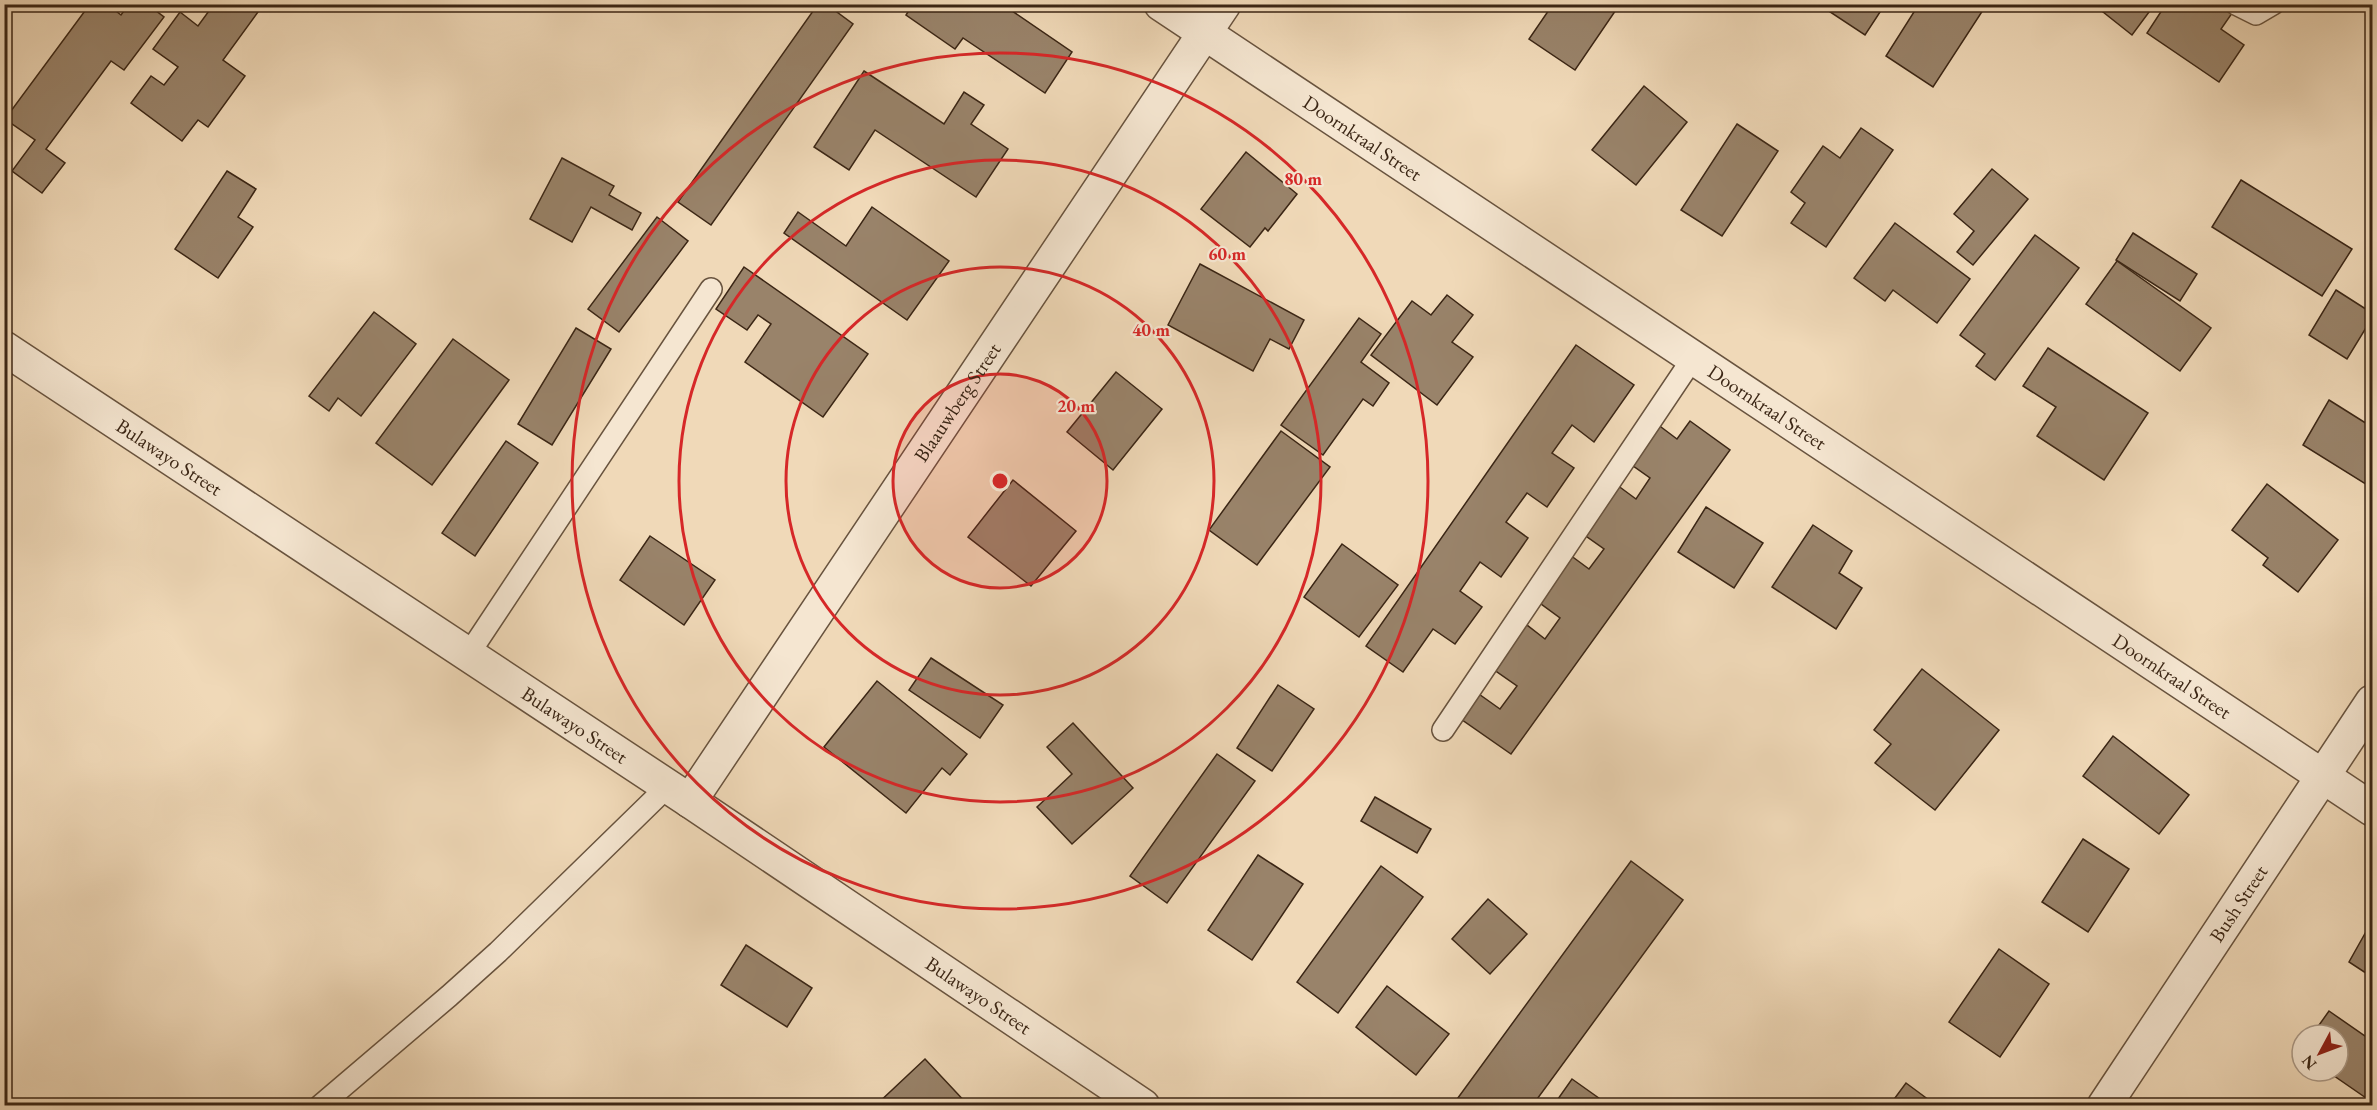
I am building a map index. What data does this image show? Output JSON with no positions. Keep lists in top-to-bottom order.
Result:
{
  "streets": {
    "street": [
      "Doornkraal Street",
      "Blaauwberg Street",
      "Bulawayo Street",
      "Bush Street"
    ]
  },
  "crossings": [
    ["Doornkraal Street", "Blaauwberg Street"],
    ["Doornkraal Street", "Bush Street"],
    ["Blaauwberg Street", "Bulawayo Street"]
  ],
  "north": "bottom left",
  "rings": [
    "80 m",
    "60 m",
    "40 m",
    "20 m"
  ]
}
